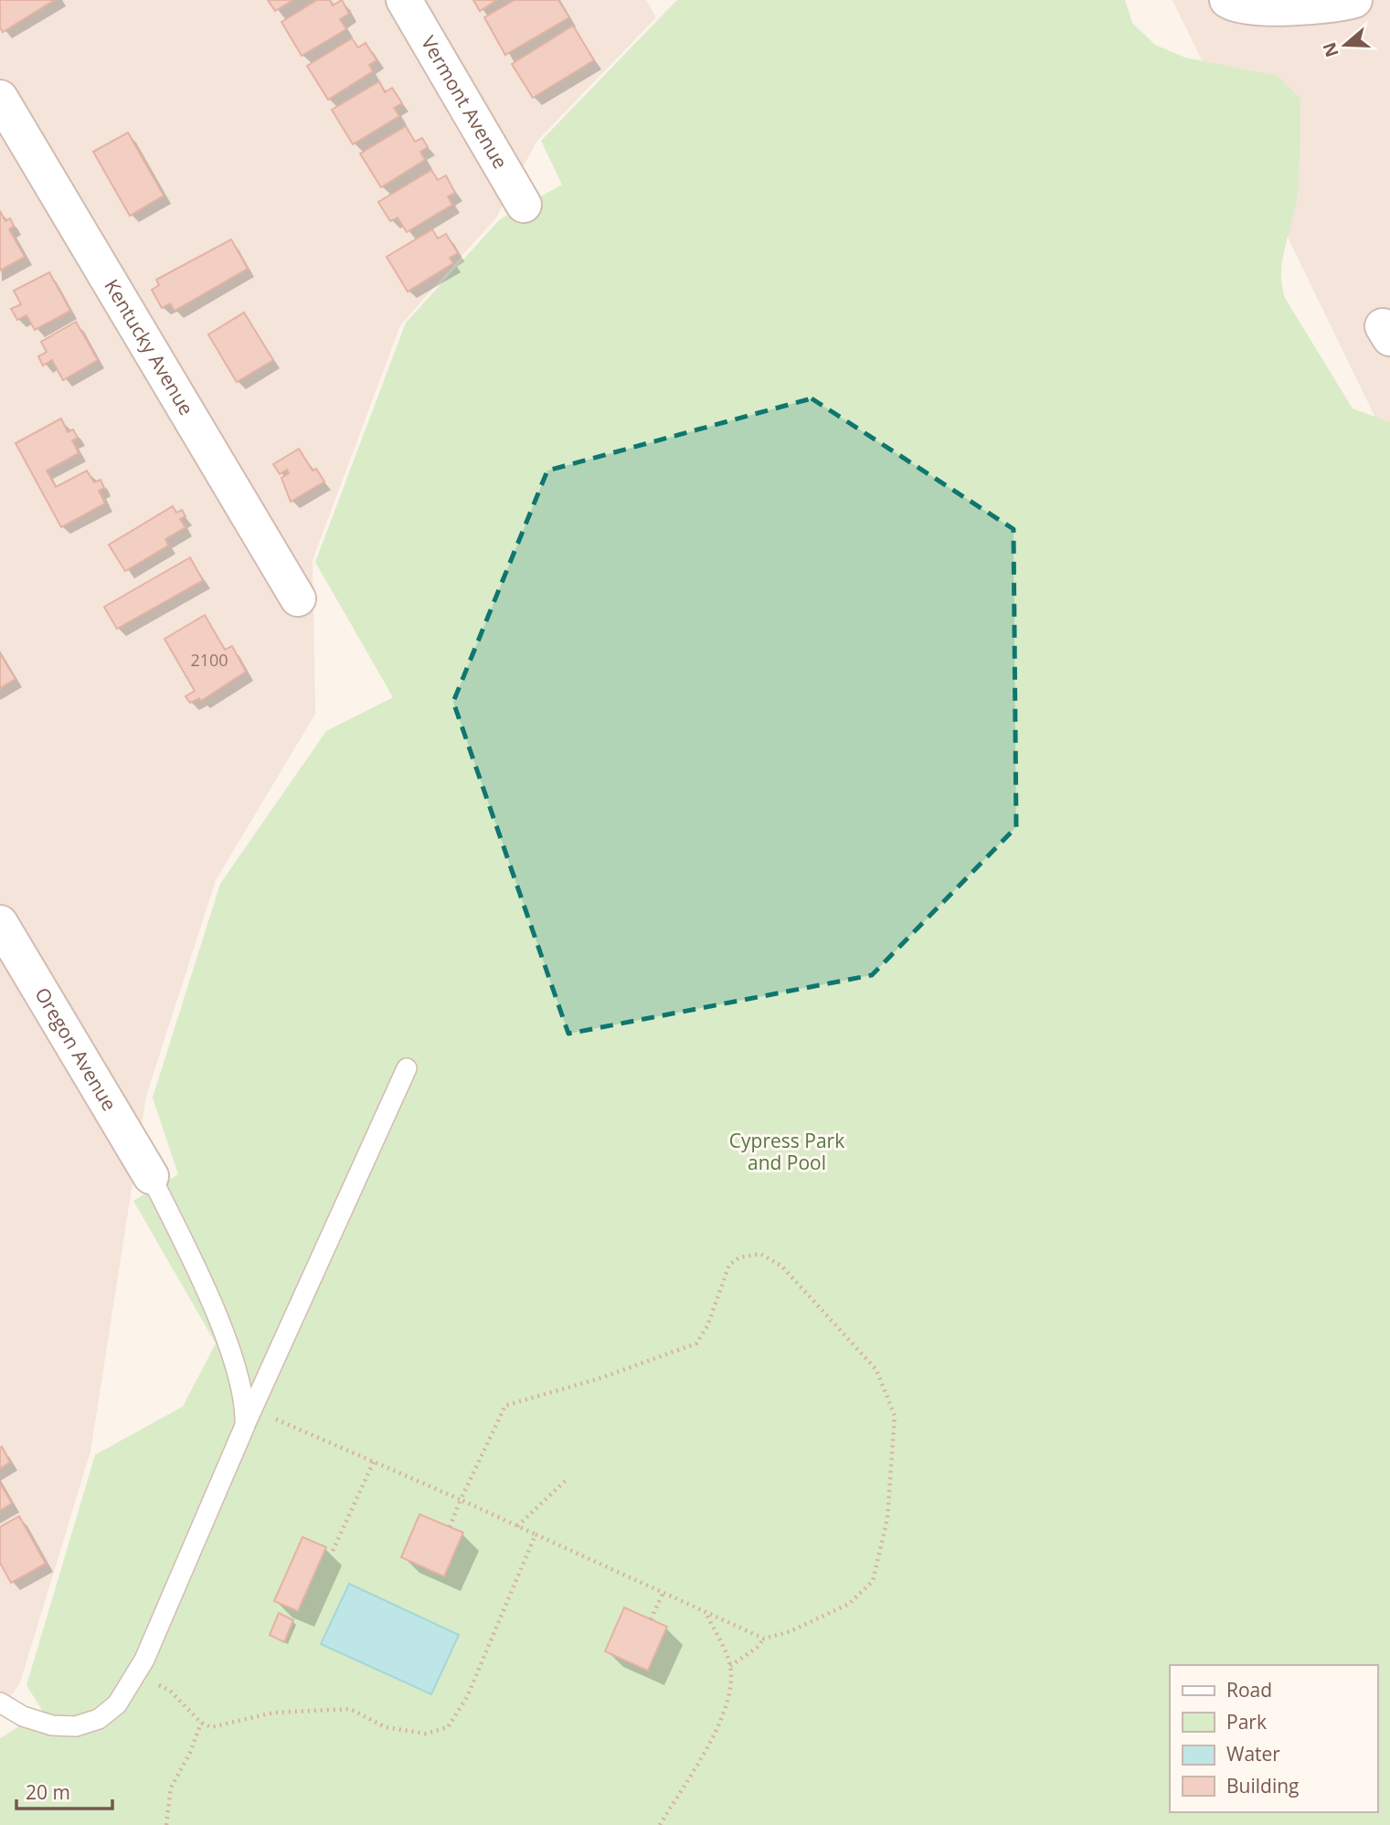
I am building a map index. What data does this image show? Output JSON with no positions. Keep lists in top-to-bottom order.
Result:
{
  "streets": {
    "street": ["Vermont Avenue", "Kentucky Avenue", "Oregon Avenue"]
  },
  "parks": ["Cypress Park and Pool"],
  "house_numbers": ["2100"],
  "legend": [
    "Road",
    "Park",
    "Water",
    "Building"
  ],
  "scale_bar": "20 m",
  "north": "left"
}
